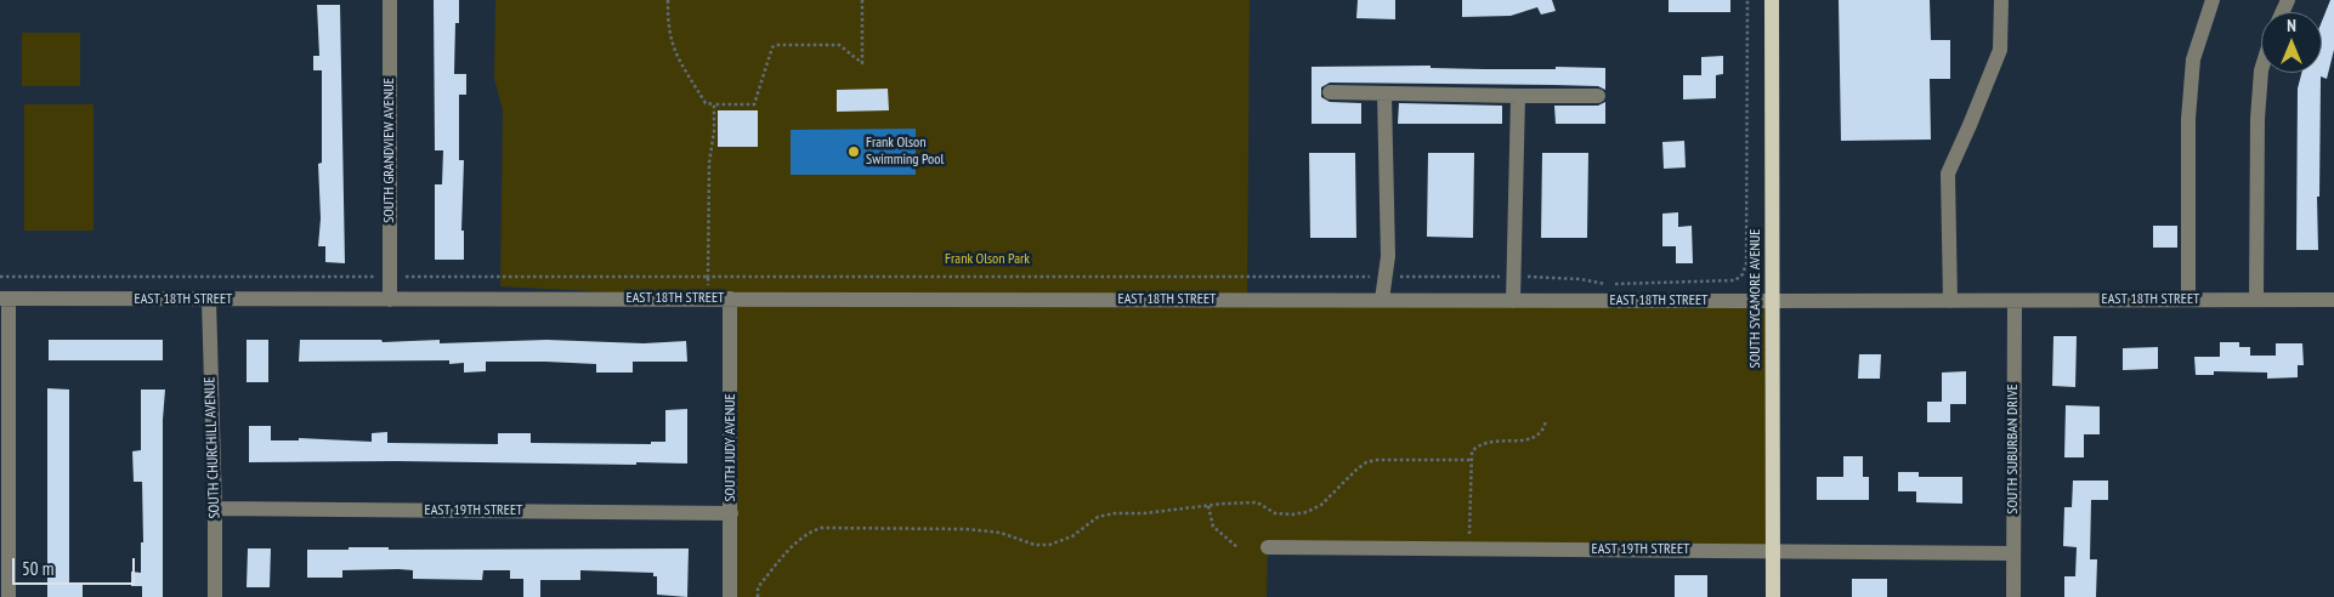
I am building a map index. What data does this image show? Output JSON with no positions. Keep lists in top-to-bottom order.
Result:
{
  "streets": {
    "main road": ["SOUTH SYCAMORE AVENUE"],
    "street": [
      "SOUTH GRANDVIEW AVENUE",
      "EAST 18TH STREET",
      "SOUTH CHURCHILL AVENUE",
      "SOUTH JUDY AVENUE",
      "SOUTH SUBURBAN DRIVE",
      "EAST 19TH STREET"
    ]
  },
  "crossings": [
    ["SOUTH GRANDVIEW AVENUE", "EAST 18TH STREET"],
    ["EAST 18TH STREET", "SOUTH SYCAMORE AVENUE"],
    ["EAST 18TH STREET", "SOUTH CHURCHILL AVENUE"],
    ["EAST 18TH STREET", "SOUTH JUDY AVENUE"],
    ["EAST 18TH STREET", "SOUTH SUBURBAN DRIVE"],
    ["SOUTH SYCAMORE AVENUE", "EAST 19TH STREET"],
    ["SOUTH CHURCHILL AVENUE", "EAST 19TH STREET"],
    ["SOUTH JUDY AVENUE", "EAST 19TH STREET"],
    ["SOUTH SUBURBAN DRIVE", "EAST 19TH STREET"]
  ],
  "parks": ["Frank Olson Park"],
  "places": ["Frank Olson Swimming Pool"],
  "scale_bar": "50 m",
  "north": "top"
}
